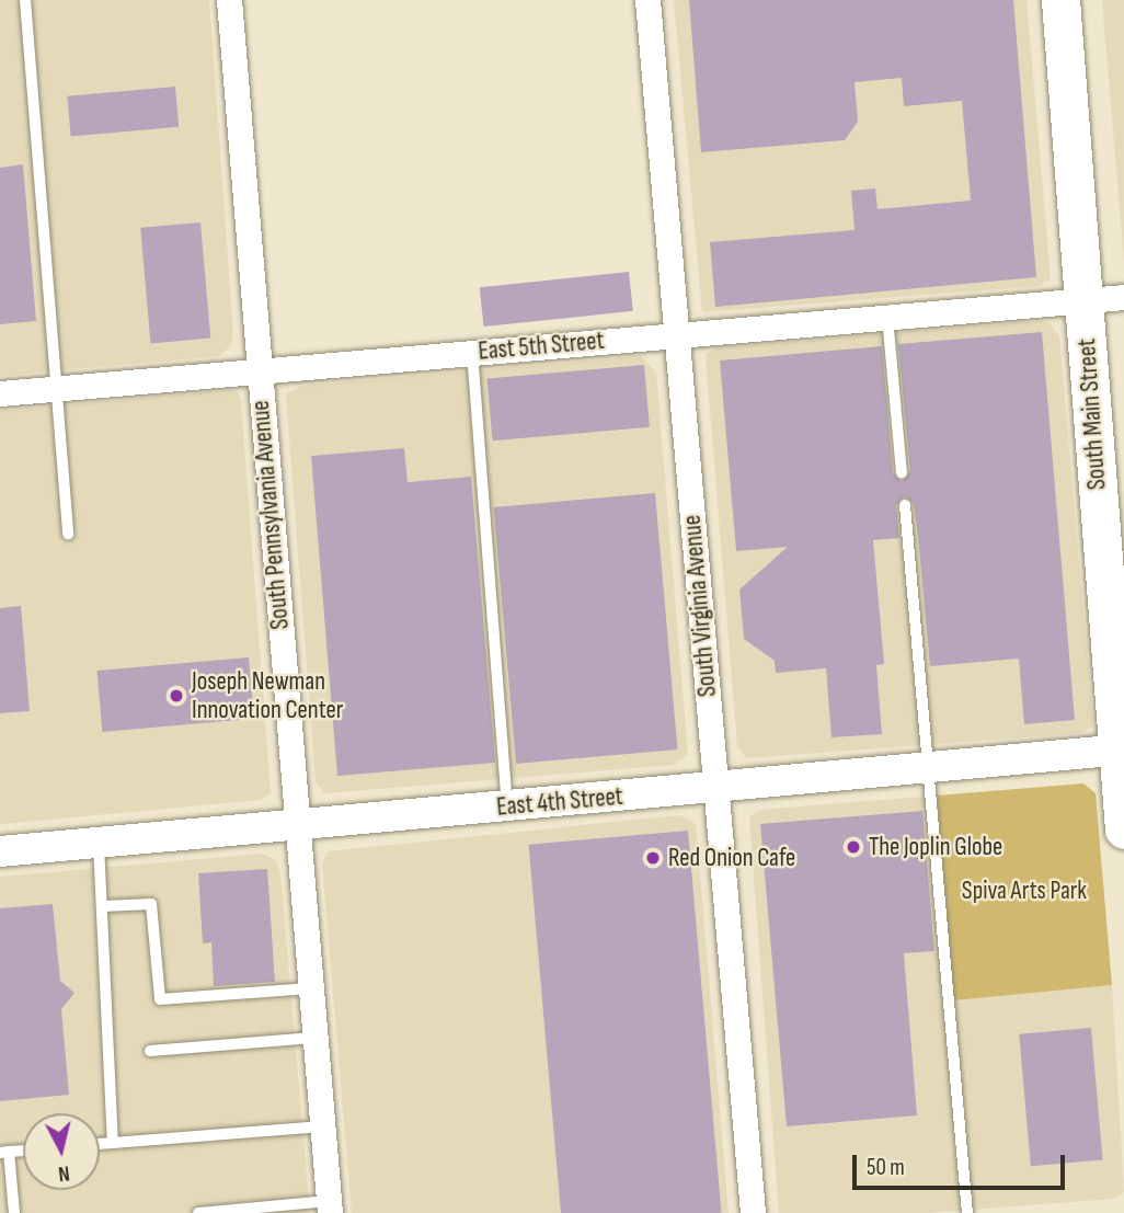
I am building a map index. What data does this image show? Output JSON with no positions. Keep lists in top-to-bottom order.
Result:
{
  "streets": {
    "main road": ["South Main Street"],
    "street": [
      "East 5th Street",
      "South Pennsylvania Avenue",
      "South Virginia Avenue",
      "East 4th Street"
    ]
  },
  "crossings": [
    ["East 5th Street", "South Main Street"],
    ["East 5th Street", "South Pennsylvania Avenue"],
    ["East 5th Street", "South Virginia Avenue"],
    ["South Main Street", "East 4th Street"],
    ["South Pennsylvania Avenue", "East 4th Street"],
    ["South Virginia Avenue", "East 4th Street"]
  ],
  "parks": ["Spiva Arts Park"],
  "places": ["Joseph Newman Innovation Center", "The Joplin Globe", "Red Onion Cafe"],
  "scale_bar": "50 m",
  "north": "bottom"
}
